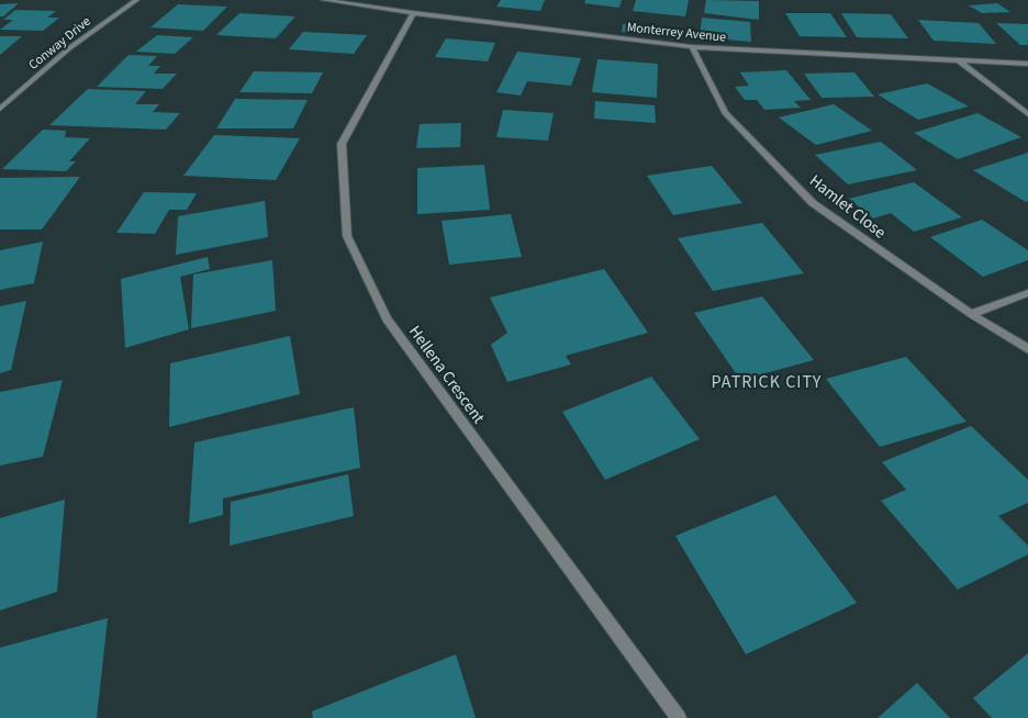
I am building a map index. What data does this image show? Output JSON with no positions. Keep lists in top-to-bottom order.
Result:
{
  "streets": {
    "street": [
      "Monterrey Avenue",
      "Conway Drive",
      "Hamlet Close",
      "Hellena Crescent"
    ]
  },
  "crossings": [
    ["Monterrey Avenue", "Hamlet Close"],
    ["Monterrey Avenue", "Hellena Crescent"]
  ],
  "districts": ["PATRICK CITY"]
}
